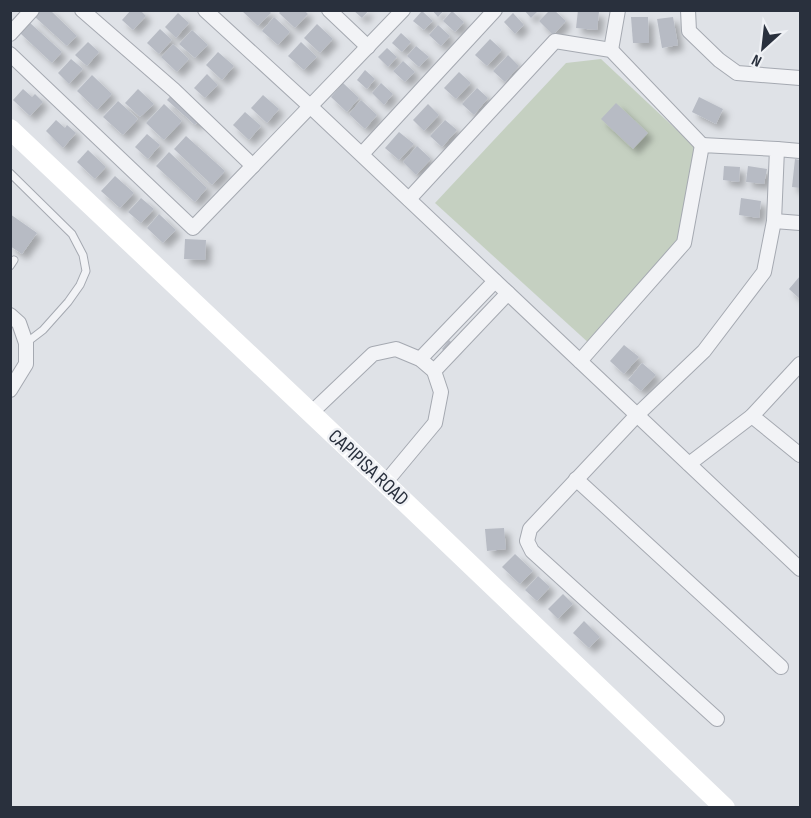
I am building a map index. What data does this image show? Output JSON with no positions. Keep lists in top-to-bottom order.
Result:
{
  "streets": {
    "main road": ["CAPIPISA ROAD"]
  },
  "north": "bottom left"
}
